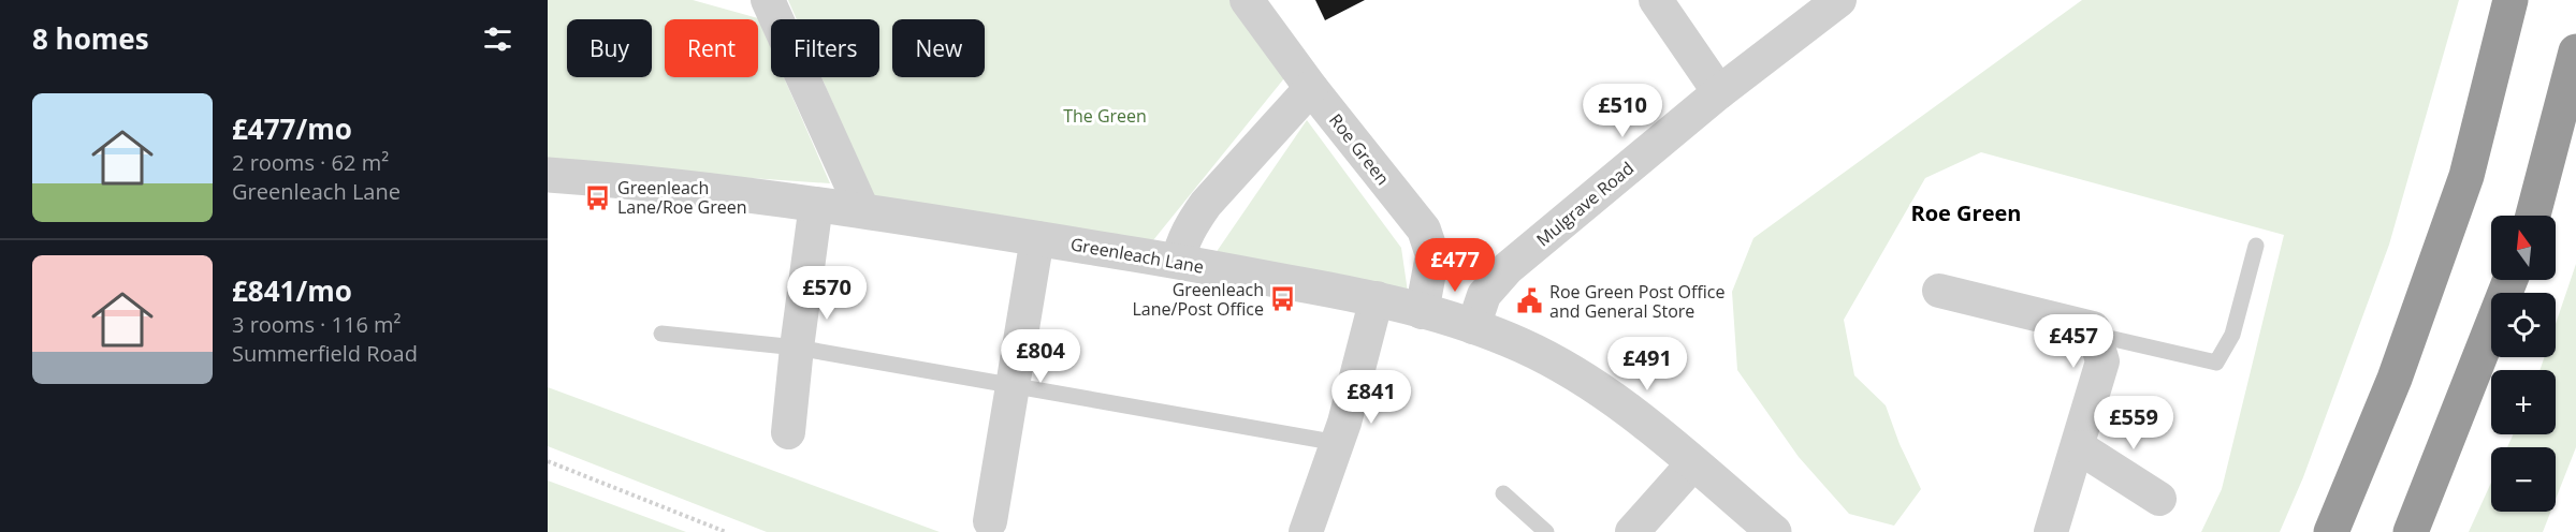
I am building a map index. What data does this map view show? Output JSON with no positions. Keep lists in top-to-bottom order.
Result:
{
  "streets": {
    "street": ["Roe Green", "Mulgrave Road", "Greenleach Lane"]
  },
  "crossings": [
    ["Roe Green", "Greenleach Lane"],
    ["Mulgrave Road", "Greenleach Lane"]
  ],
  "districts": ["Roe Green"],
  "parks": ["The Green"],
  "places": {
    "bus stop": ["Greenleach Lane/Roe Green", "Greenleach Lane/Post Office"],
    "public building": ["Roe Green Post Office and General Store"]
  },
  "north": "top",
  "page": {
    "heading": "8 homes",
    "chip": [
      "Buy",
      "Rent",
      "Filters",
      "New"
    ],
    "list": [
      {
        "name": "£477/mo",
        "note": "2 rooms · 62 m² · Greenleach Lane"
      },
      {
        "name": "£841/mo",
        "note": "3 rooms · 116 m² · Summerfield Road"
      }
    ],
    "price": [
      "£510",
      "£477",
      "£570",
      "£457",
      "£804",
      "£491",
      "£841",
      "£559"
    ],
    "map_buttons": ["+", "−"]
  }
}
